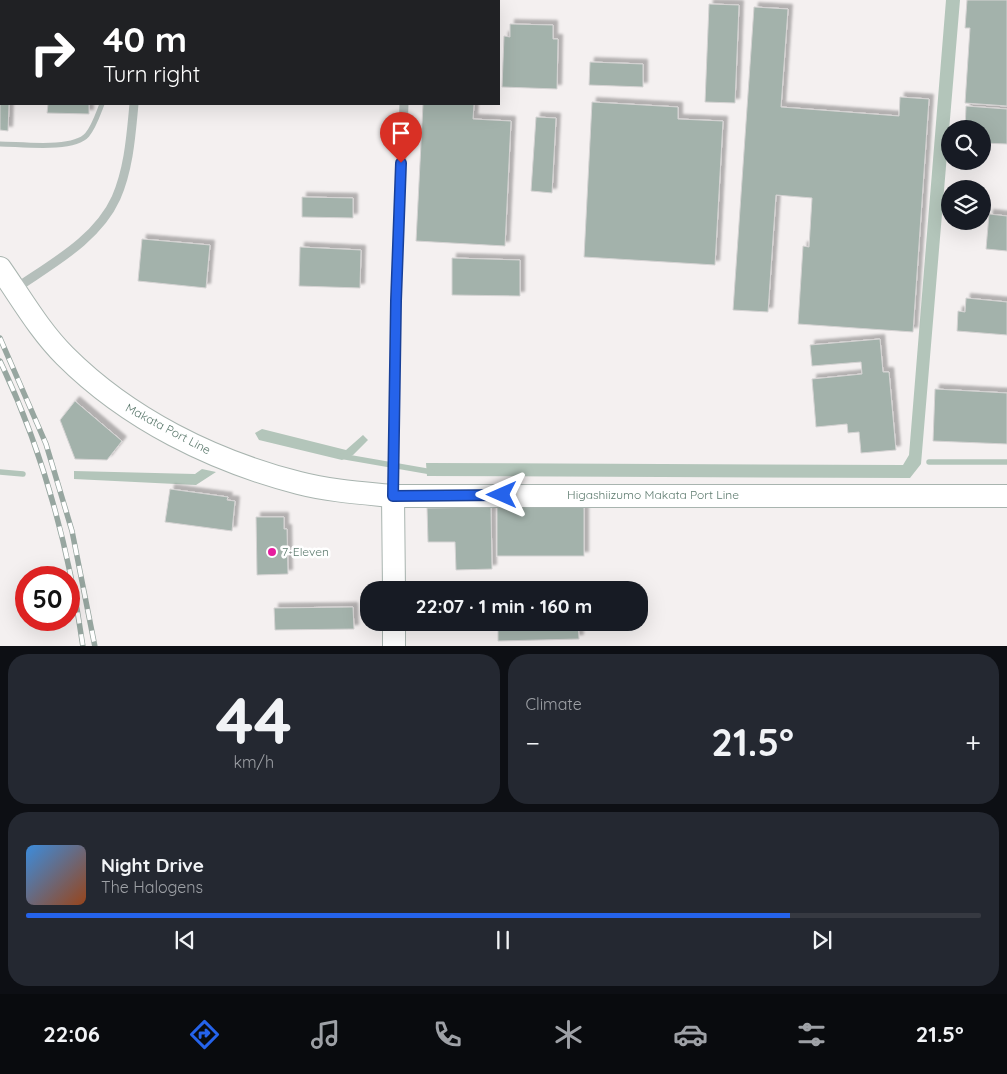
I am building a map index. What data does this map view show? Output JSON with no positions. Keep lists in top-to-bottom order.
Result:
{
  "streets": {
    "main road": ["Makata Port Line", "Higashiizumo Makata Port Line"]
  },
  "crossings": [
    ["Makata Port Line", "Higashiizumo Makata Port Line"]
  ],
  "places": ["7-Eleven"],
  "page": {
    "turn": ["40 m", "Turn right"],
    "limit": "50",
    "trip": "22:07 · 1 min · 160 m",
    "tile": [
      ["44", "km/h"],
      "Climate"
    ],
    "heat": ["−", "21.5°", "+"],
    "song": ["Night Drive", "The Halogens"],
    "tabs": ["22:06", "21.5°"]
  }
}
